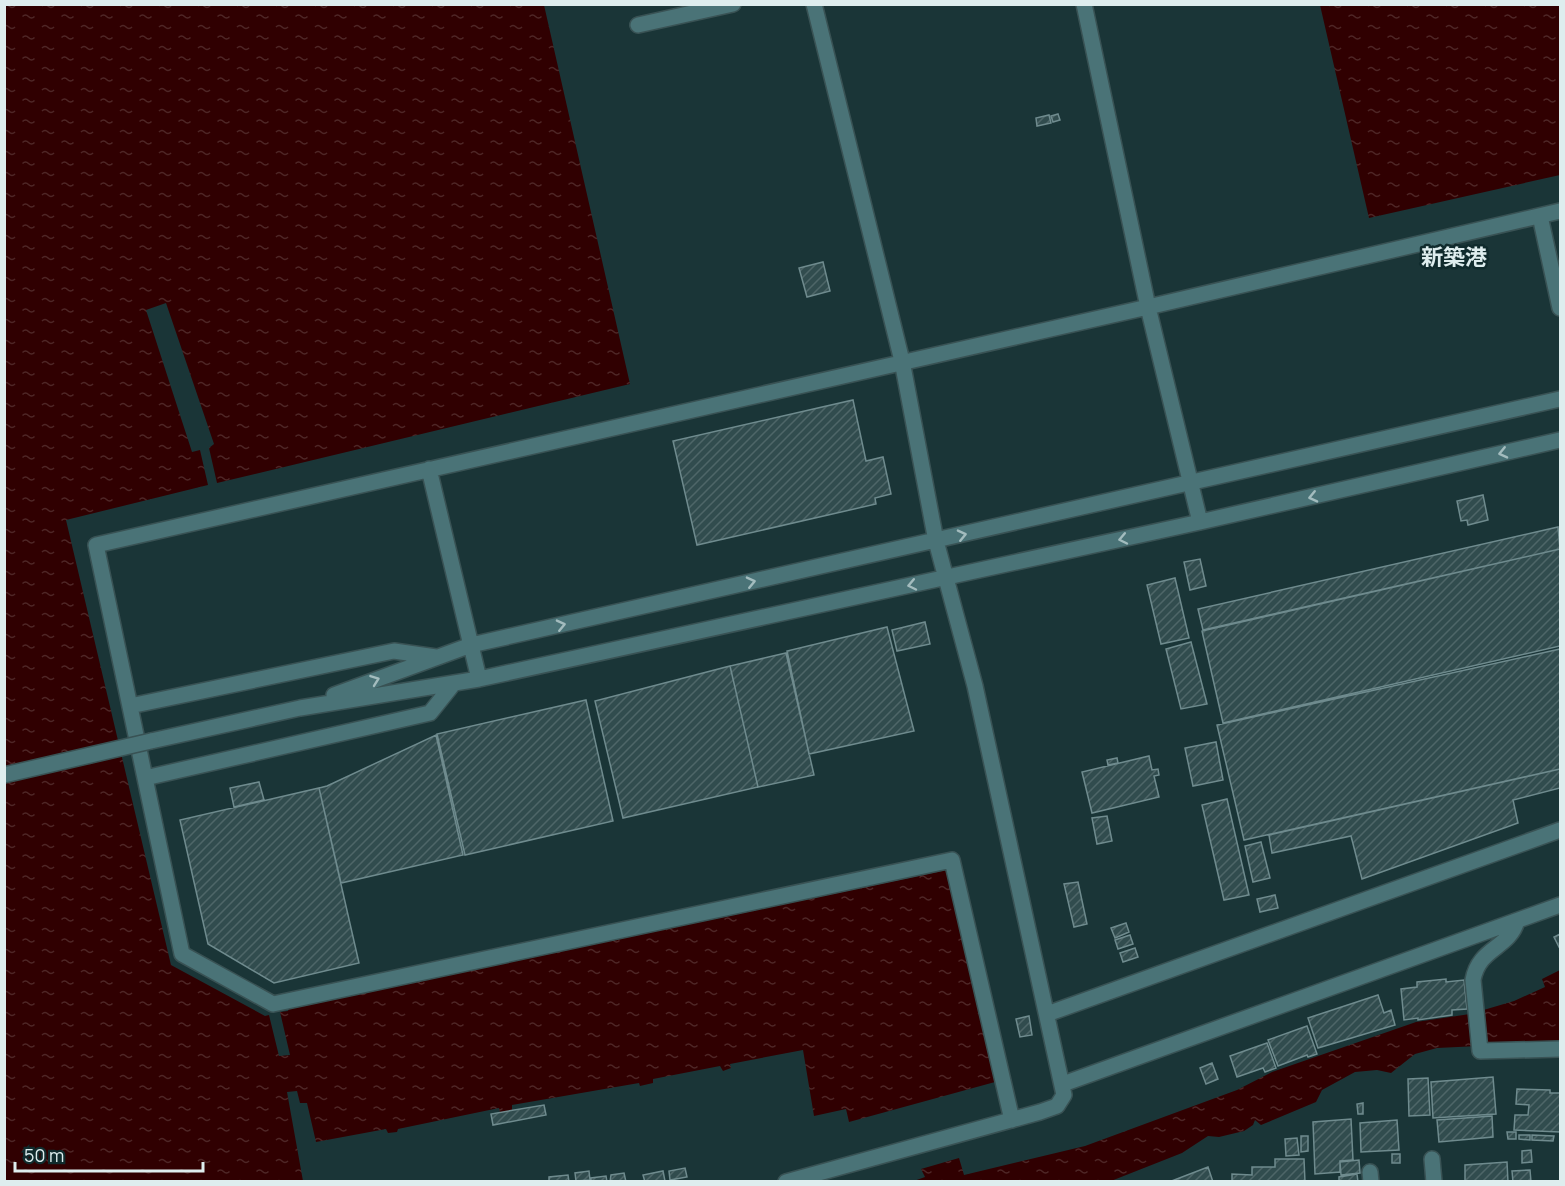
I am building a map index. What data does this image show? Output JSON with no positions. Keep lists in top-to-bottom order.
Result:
{
  "districts": ["新築港"],
  "scale_bar": "50 m"
}
